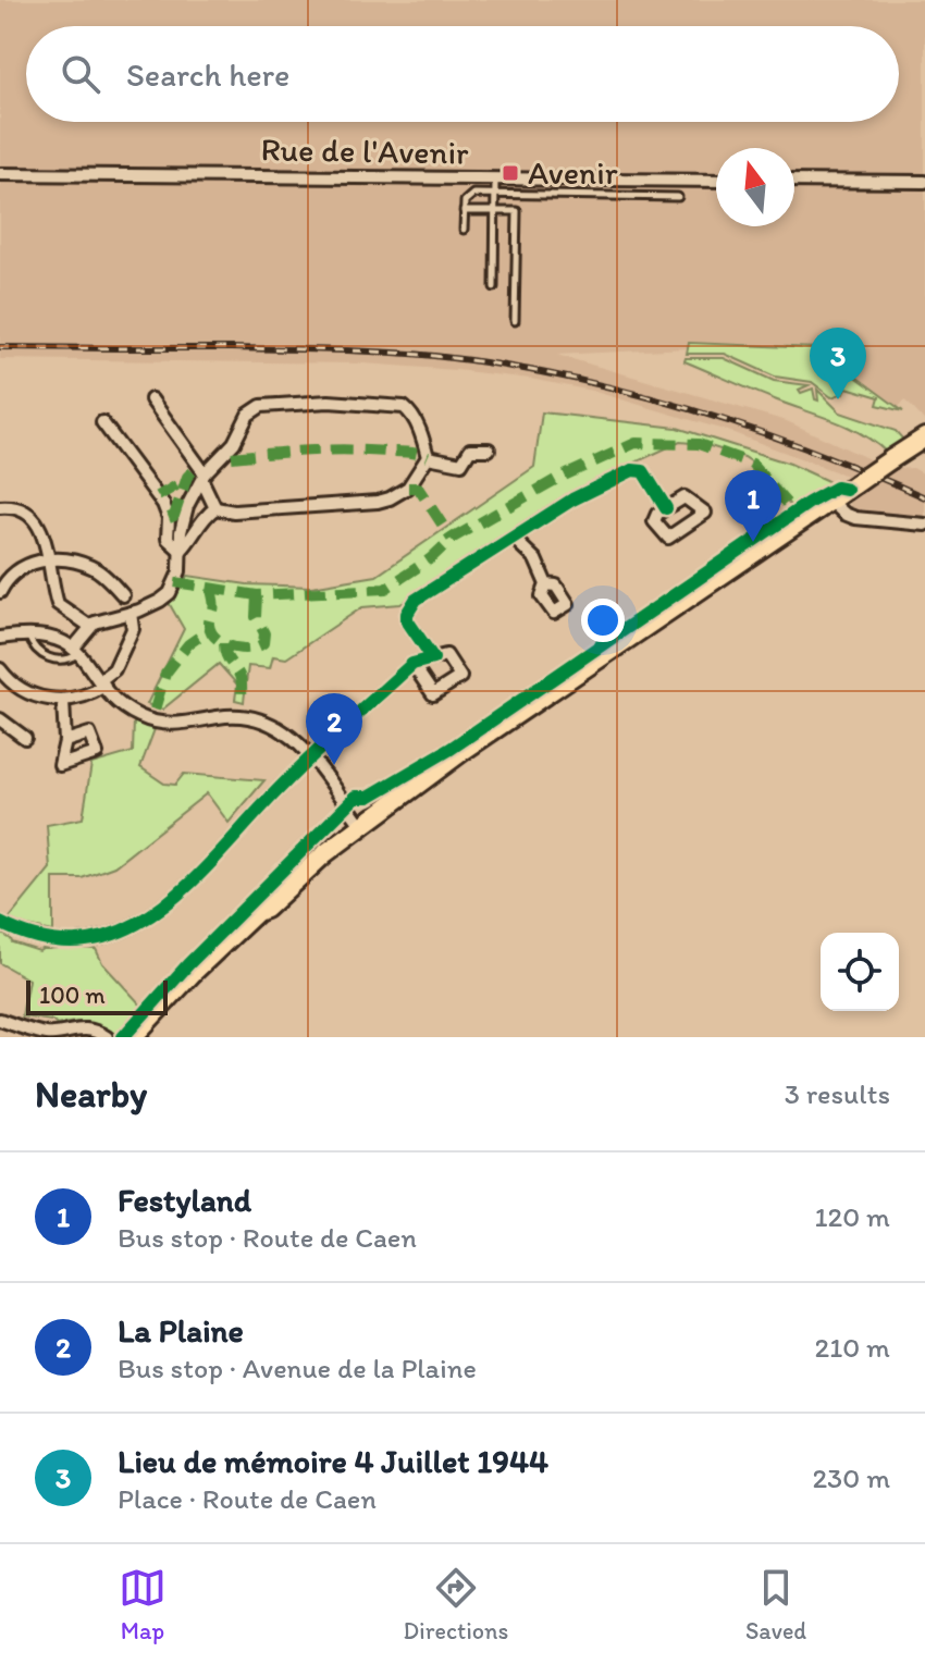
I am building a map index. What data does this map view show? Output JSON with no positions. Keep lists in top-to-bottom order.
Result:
{
  "streets": {
    "street": ["Rue de l'Avenir"]
  },
  "places": {
    "transit": ["Avenir"]
  },
  "scale_bar": "100 m",
  "north": "top",
  "page": {
    "search": "Search here",
    "pins": ["3", "1", "2"],
    "scale": "100 m",
    "heading": ["Nearby", "3 results"],
    "list": [
      {
        "mark": "1",
        "name": "Festyland",
        "note": "Bus stop · Route de Caen",
        "value": "120 m"
      },
      {
        "mark": "2",
        "name": "La Plaine",
        "note": "Bus stop · Avenue de la Plaine",
        "value": "210 m"
      },
      {
        "mark": "3",
        "name": "Lieu de mémoire 4 Juillet 1944",
        "note": "Place · Route de Caen",
        "value": "230 m"
      }
    ],
    "nav": ["Map", "Directions", "Saved"]
  }
}
